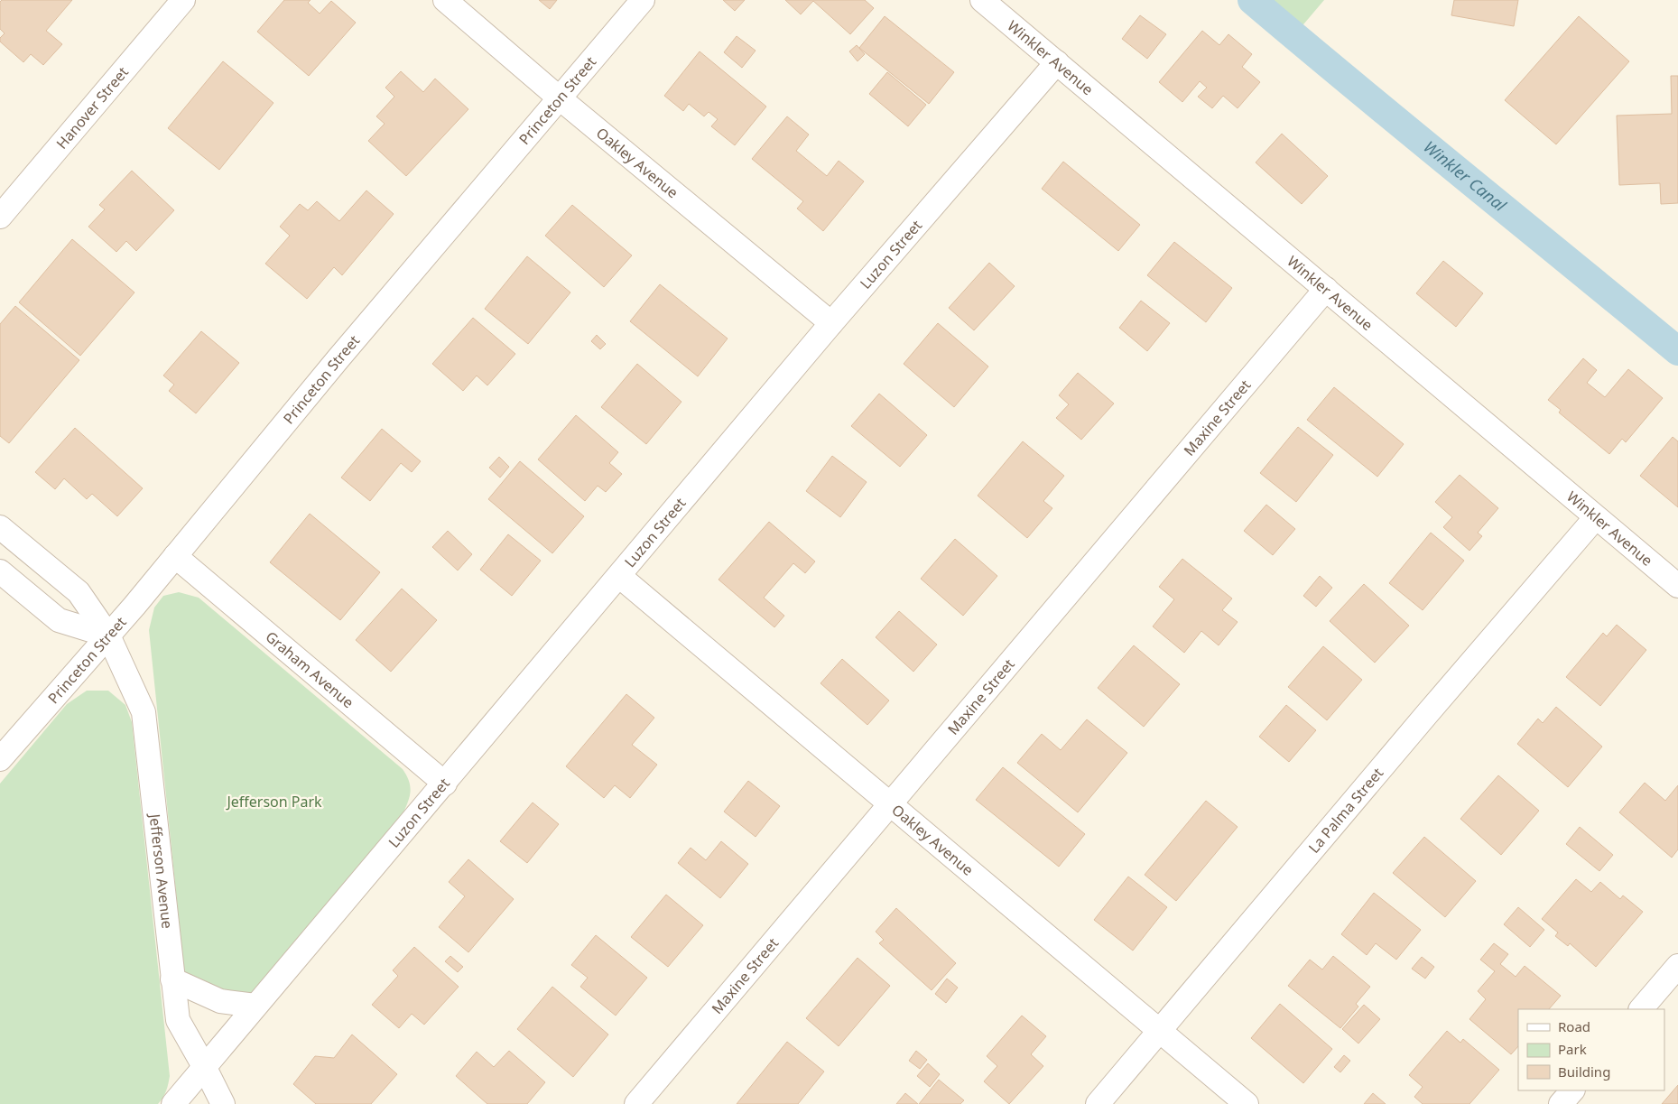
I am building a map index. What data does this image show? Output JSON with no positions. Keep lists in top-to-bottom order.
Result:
{
  "streets": {
    "street": [
      "Winkler Avenue",
      "Princeton Street",
      "Hanover Street",
      "Oakley Avenue",
      "Luzon Street",
      "Maxine Street",
      "Graham Avenue",
      "La Palma Street",
      "Jefferson Avenue"
    ]
  },
  "crossings": [
    ["Winkler Avenue", "Luzon Street"],
    ["Winkler Avenue", "Maxine Street"],
    ["Winkler Avenue", "La Palma Street"],
    ["Princeton Street", "Oakley Avenue"],
    ["Princeton Street", "Graham Avenue"],
    ["Princeton Street", "Jefferson Avenue"],
    ["Oakley Avenue", "Luzon Street"],
    ["Oakley Avenue", "Maxine Street"],
    ["Oakley Avenue", "La Palma Street"],
    ["Luzon Street", "Graham Avenue"],
    ["Luzon Street", "Jefferson Avenue"]
  ],
  "water": ["Winkler Canal"],
  "parks": ["Jefferson Park"],
  "legend": ["Road", "Park", "Building"]
}
